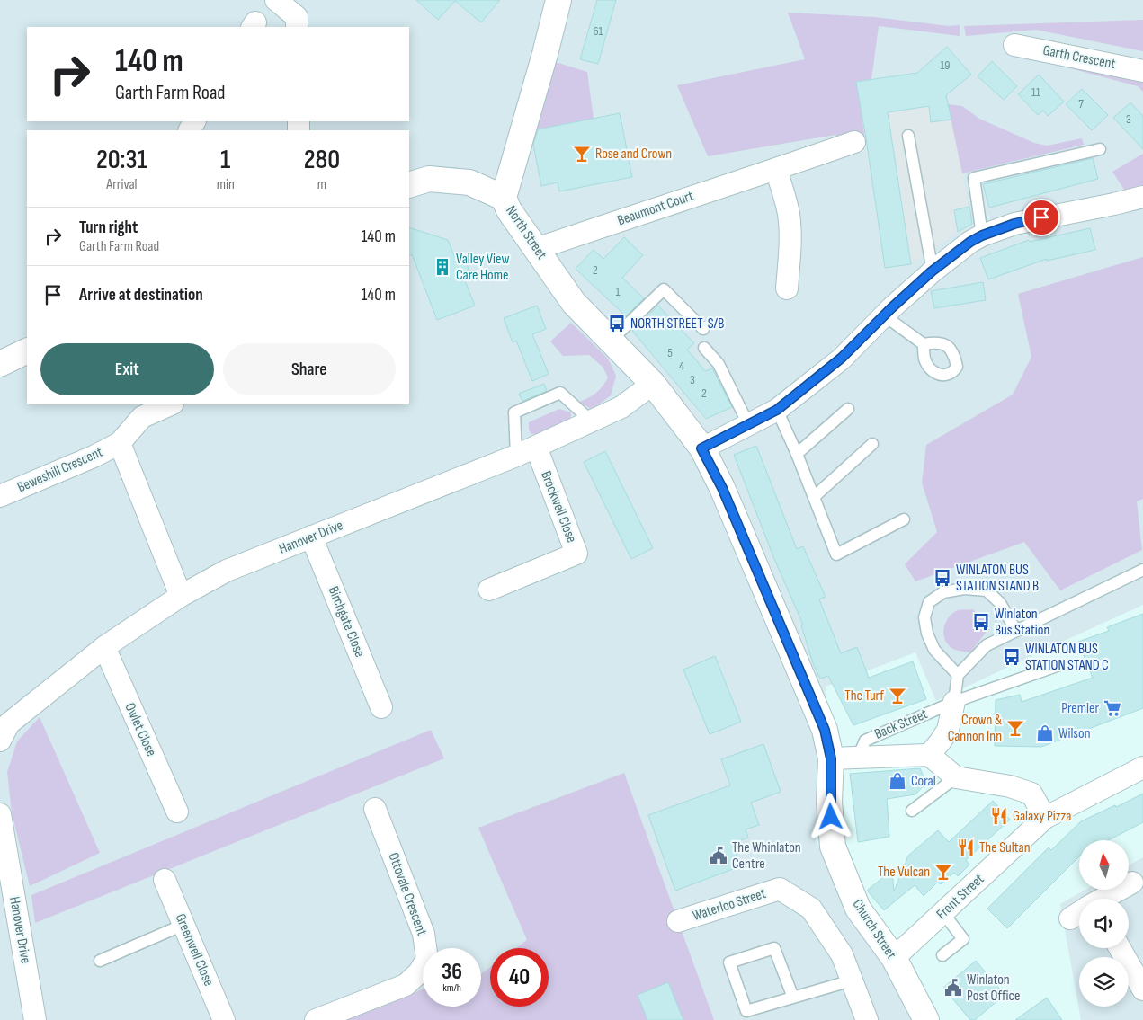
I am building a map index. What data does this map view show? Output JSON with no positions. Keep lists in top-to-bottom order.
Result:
{
  "streets": {
    "street": [
      "Garth Crescent",
      "Beaumont Court",
      "North Street",
      "Beweshill Crescent",
      "Brockwell Close",
      "Hanover Drive",
      "Birchgate Close",
      "Back Street",
      "Owlet Close",
      "Ottovale Crescent",
      "Front Street",
      "Waterloo Street",
      "Church Street",
      "Greenwell Close"
    ]
  },
  "crossings": [
    ["Beaumont Court", "North Street"],
    ["North Street", "Hanover Drive"],
    ["North Street", "Church Street"],
    ["Brockwell Close", "Hanover Drive"],
    ["Hanover Drive", "Birchgate Close"],
    ["Hanover Drive", "Owlet Close"],
    ["Hanover Drive", "Church Street"],
    ["Front Street", "Church Street"]
  ],
  "places": {
    "bar": [
      "Rose and Crown",
      "The Turf",
      "Crown & Cannon Inn",
      "The Vulcan"
    ],
    "building": ["Valley View Care Home"],
    "bus stop": [
      "NORTH STREET-S/B",
      "WINLATON BUS STATION STAND B",
      "Winlaton Bus Station",
      "WINLATON BUS STATION STAND C"
    ],
    "supermarket": ["Premier"],
    "shop": ["Wilson", "Coral"],
    "restaurant": ["Galaxy Pizza", "The Sultan"],
    "public building": ["The Whinlaton Centre", "Winlaton Post Office"]
  },
  "house_numbers": [
    "61",
    "19",
    "11",
    "7",
    "3",
    "2",
    "1",
    "5",
    "4",
    "3",
    "2"
  ],
  "north": "top",
  "page": {
    "turn": ["140 m", "Garth Farm Road"],
    "eta": [
      "20:31",
      "Arrival",
      "1",
      "min",
      "280",
      "m"
    ],
    "list": [
      {
        "name": "Turn right",
        "note": "Garth Farm Road",
        "value": "140 m"
      },
      {
        "name": "Arrive at destination",
        "value": "140 m"
      }
    ],
    "buttons": ["Exit", "Share"],
    "speed": "36 km/h",
    "limit": "40"
  }
}
